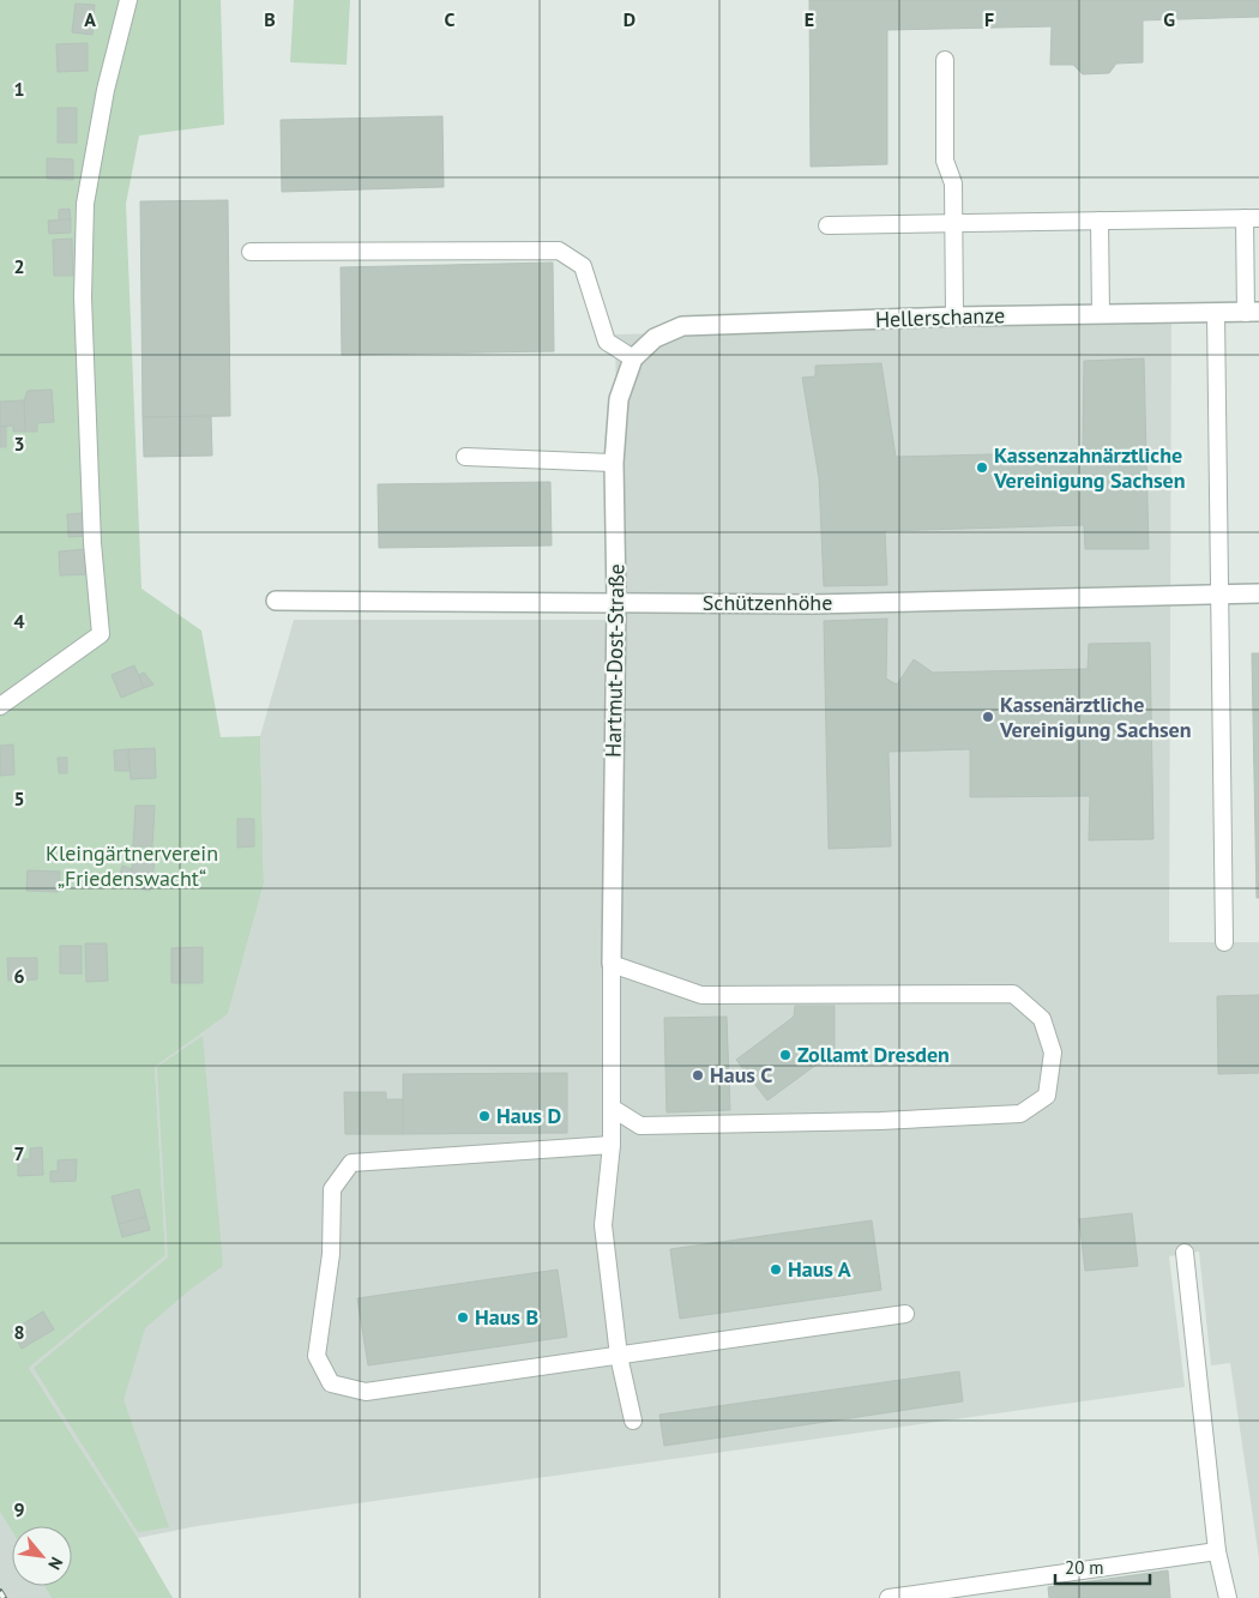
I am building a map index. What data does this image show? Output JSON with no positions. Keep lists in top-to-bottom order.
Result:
{
  "streets": {
    "street": ["Hellerschanze", "Schützenhöhe", "Hartmut-Dost-Straße"]
  },
  "crossings": [
    ["Hellerschanze", "Hartmut-Dost-Straße"],
    ["Schützenhöhe", "Hartmut-Dost-Straße"]
  ],
  "parks": ["Kleingärtnerverein „Friedenswacht“"],
  "places": [
    "Kassenzahnärztliche Vereinigung Sachsen",
    "Kassenärztliche Vereinigung Sachsen",
    "Zollamt Dresden",
    "Haus C",
    "Haus D",
    "Haus A",
    "Haus B"
  ],
  "scale_bar": "20 m",
  "north": "bottom right",
  "grid": {
    "columns": [
      "A",
      "B",
      "C",
      "D",
      "E",
      "F",
      "G"
    ],
    "rows": [
      "1",
      "2",
      "3",
      "4",
      "5",
      "6",
      "7",
      "8",
      "9"
    ]
  }
}
